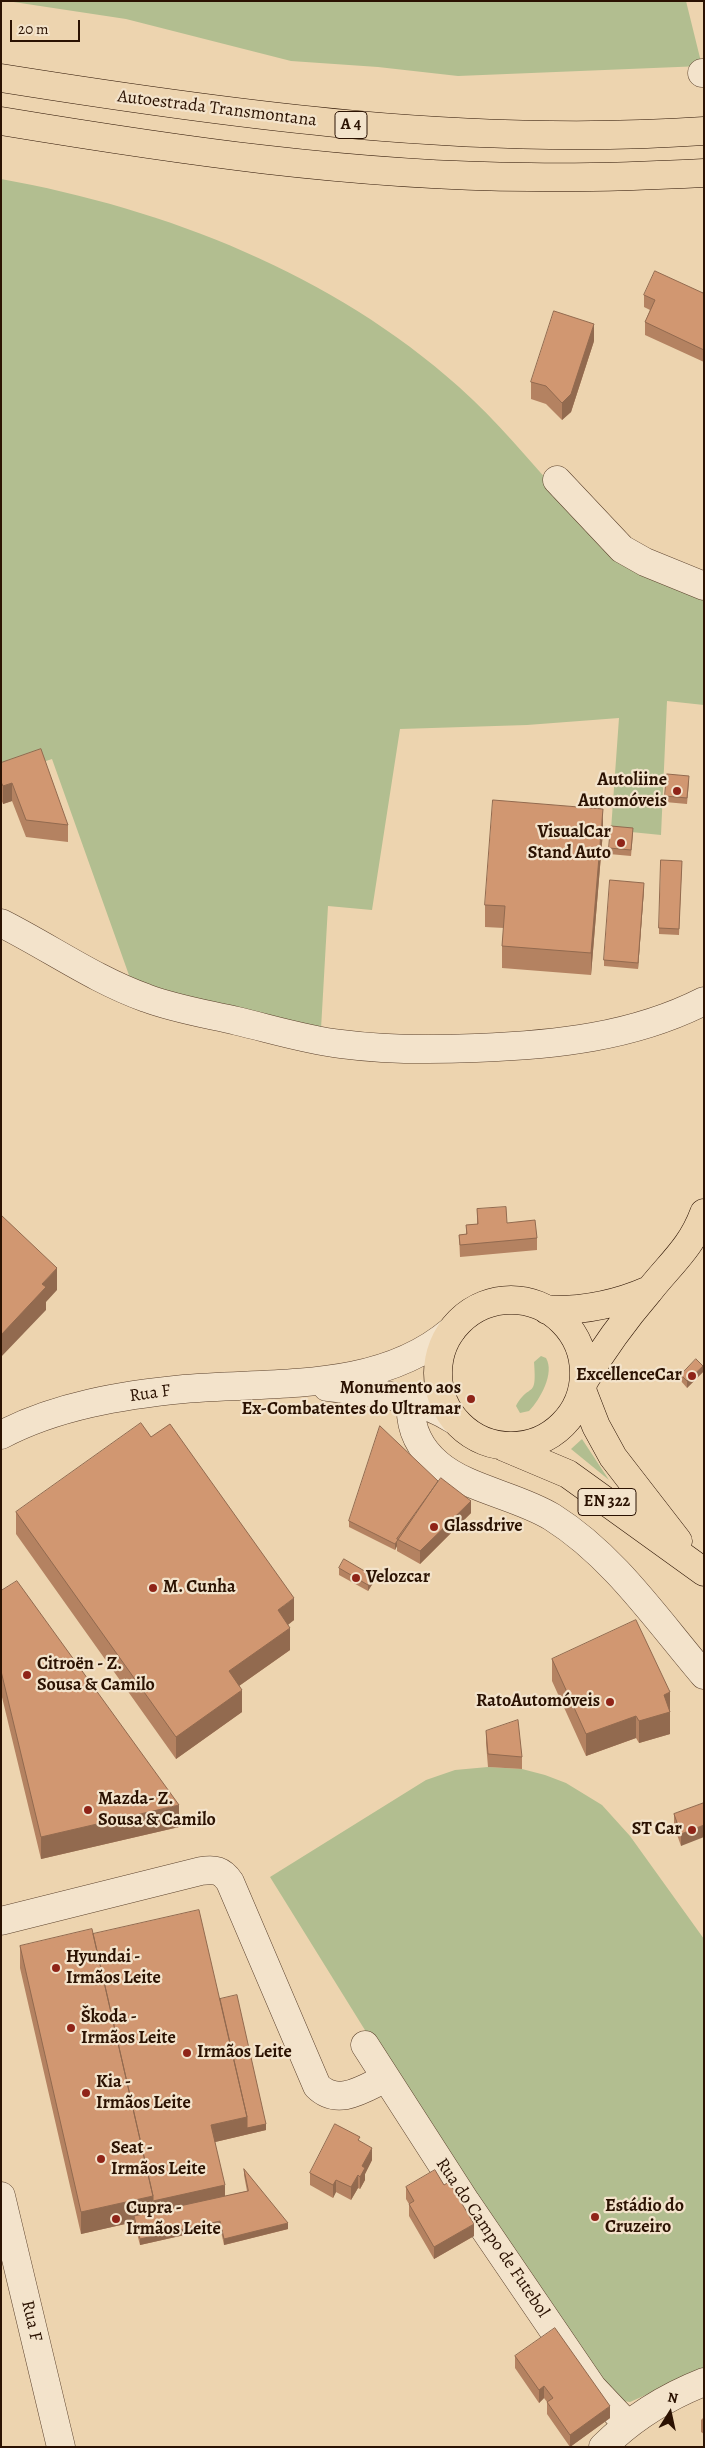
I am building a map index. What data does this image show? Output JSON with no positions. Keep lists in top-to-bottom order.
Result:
{
  "streets": {
    "main road": ["Autoestrada Transmontana", "A 4", "EN 322"],
    "street": ["Rua F", "Rua do Campo de Futebol"]
  },
  "places": [
    "Autoliine Automóveis",
    "VisualCar Stand Auto",
    "ExcellenceCar",
    "Monumento aos Ex-Combatentes do Ultramar",
    "Glassdrive",
    "Velozcar",
    "M. Cunha",
    "Citroën - Z. Sousa & Camilo",
    "RatoAutomóveis",
    "Mazda- Z. Sousa & Camilo",
    "ST Car",
    "Hyundai - Irmãos Leite",
    "Škoda - Irmãos Leite",
    "Irmãos Leite",
    "Kia - Irmãos Leite",
    "Seat - Irmãos Leite",
    "Estádio do Cruzeiro",
    "Cupra - Irmãos Leite"
  ],
  "scale_bar": "20 m",
  "north": "top"
}
